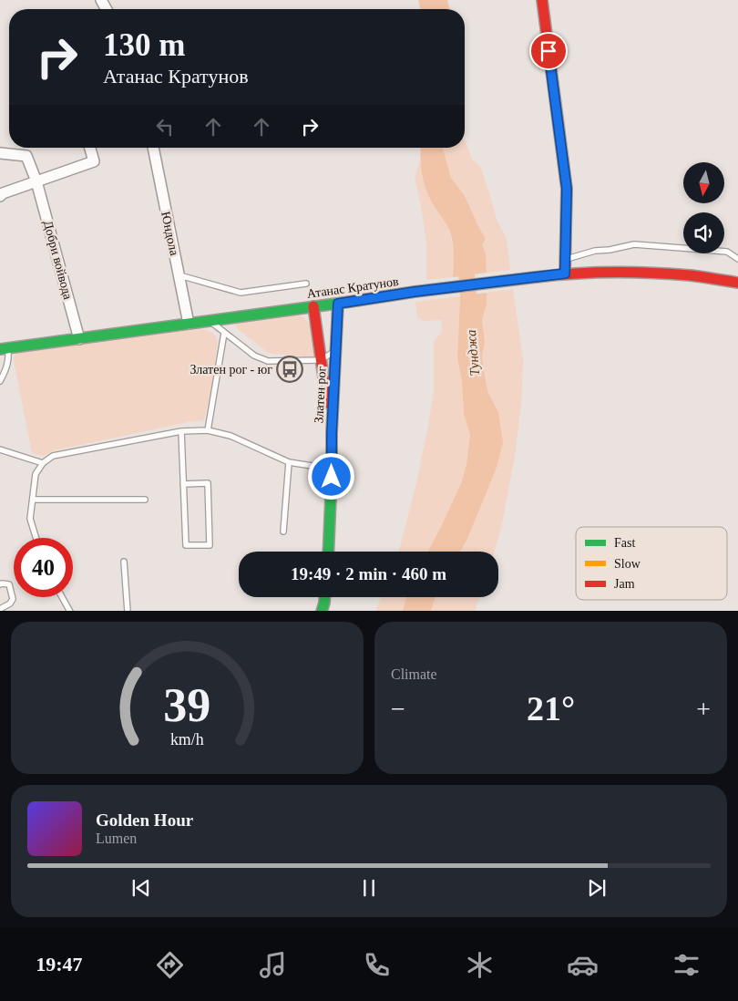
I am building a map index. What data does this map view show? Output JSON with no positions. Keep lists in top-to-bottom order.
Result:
{
  "streets": {
    "main road": ["Атанас Кратунов", "Златен рог"],
    "street": ["Юндола", "Добри войвода"]
  },
  "crossings": [
    ["Юндола", "Атанас Кратунов"],
    ["Добри войвода", "Атанас Кратунов"],
    ["Атанас Кратунов", "Златен рог"]
  ],
  "water": ["Тунджа"],
  "places": {
    "bus stop": ["Златен рог - юг"]
  },
  "legend": ["Fast", "Slow", "Jam"],
  "north": "bottom",
  "page": {
    "turn": ["130 m", "Атанас Кратунов"],
    "limit": "40",
    "trip": "19:49 · 2 min · 460 m",
    "tile": "Climate",
    "heat": ["−", "21°", "+"],
    "song": ["Golden Hour", "Lumen"],
    "tabs": "19:47",
    "gauge": ["39", "km/h"]
  }
}
